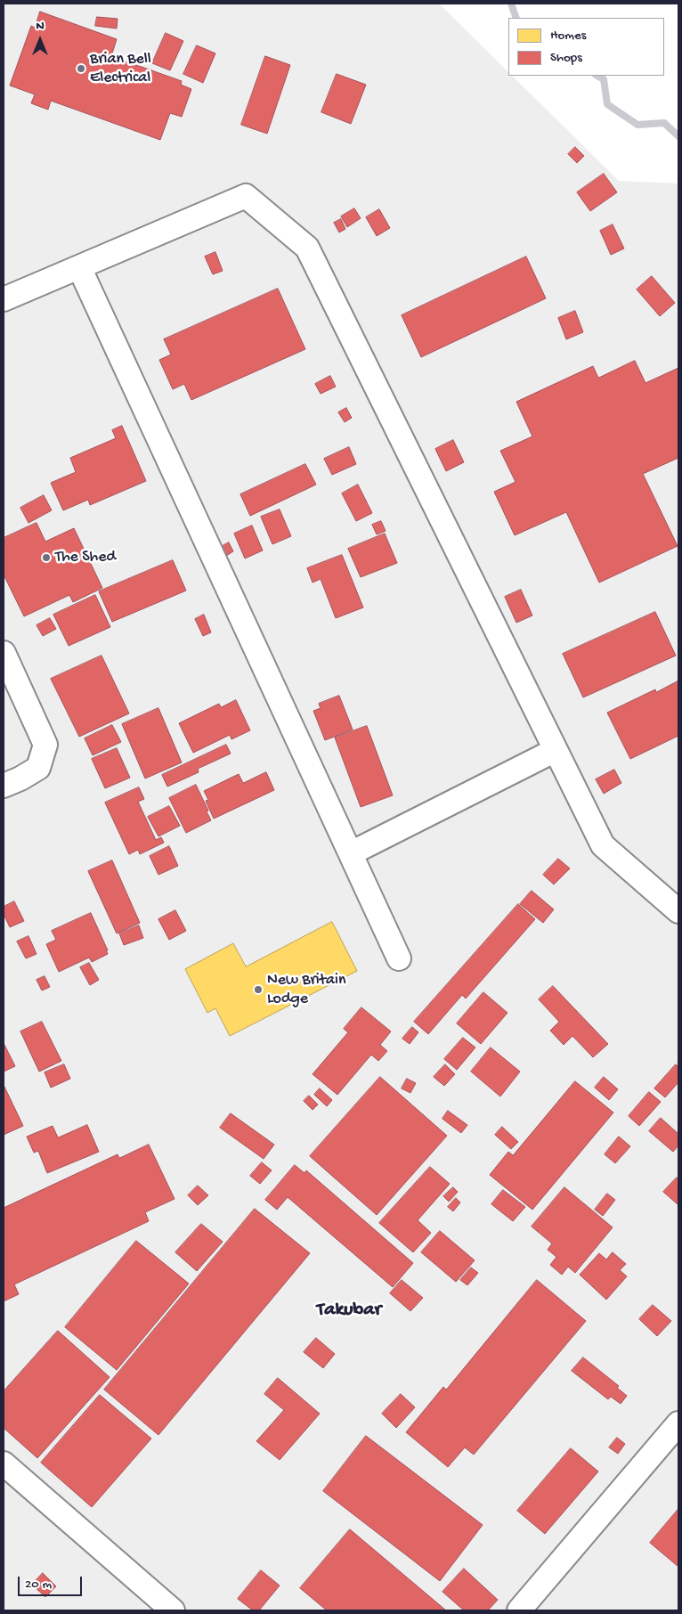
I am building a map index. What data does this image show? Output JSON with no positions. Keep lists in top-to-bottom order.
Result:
{
  "districts": ["Takubar"],
  "places": ["Brian Bell Electrical", "The Shed", "New Britain Lodge"],
  "legend": ["Homes", "Shops"],
  "scale_bar": "20 m",
  "north": "top"
}
